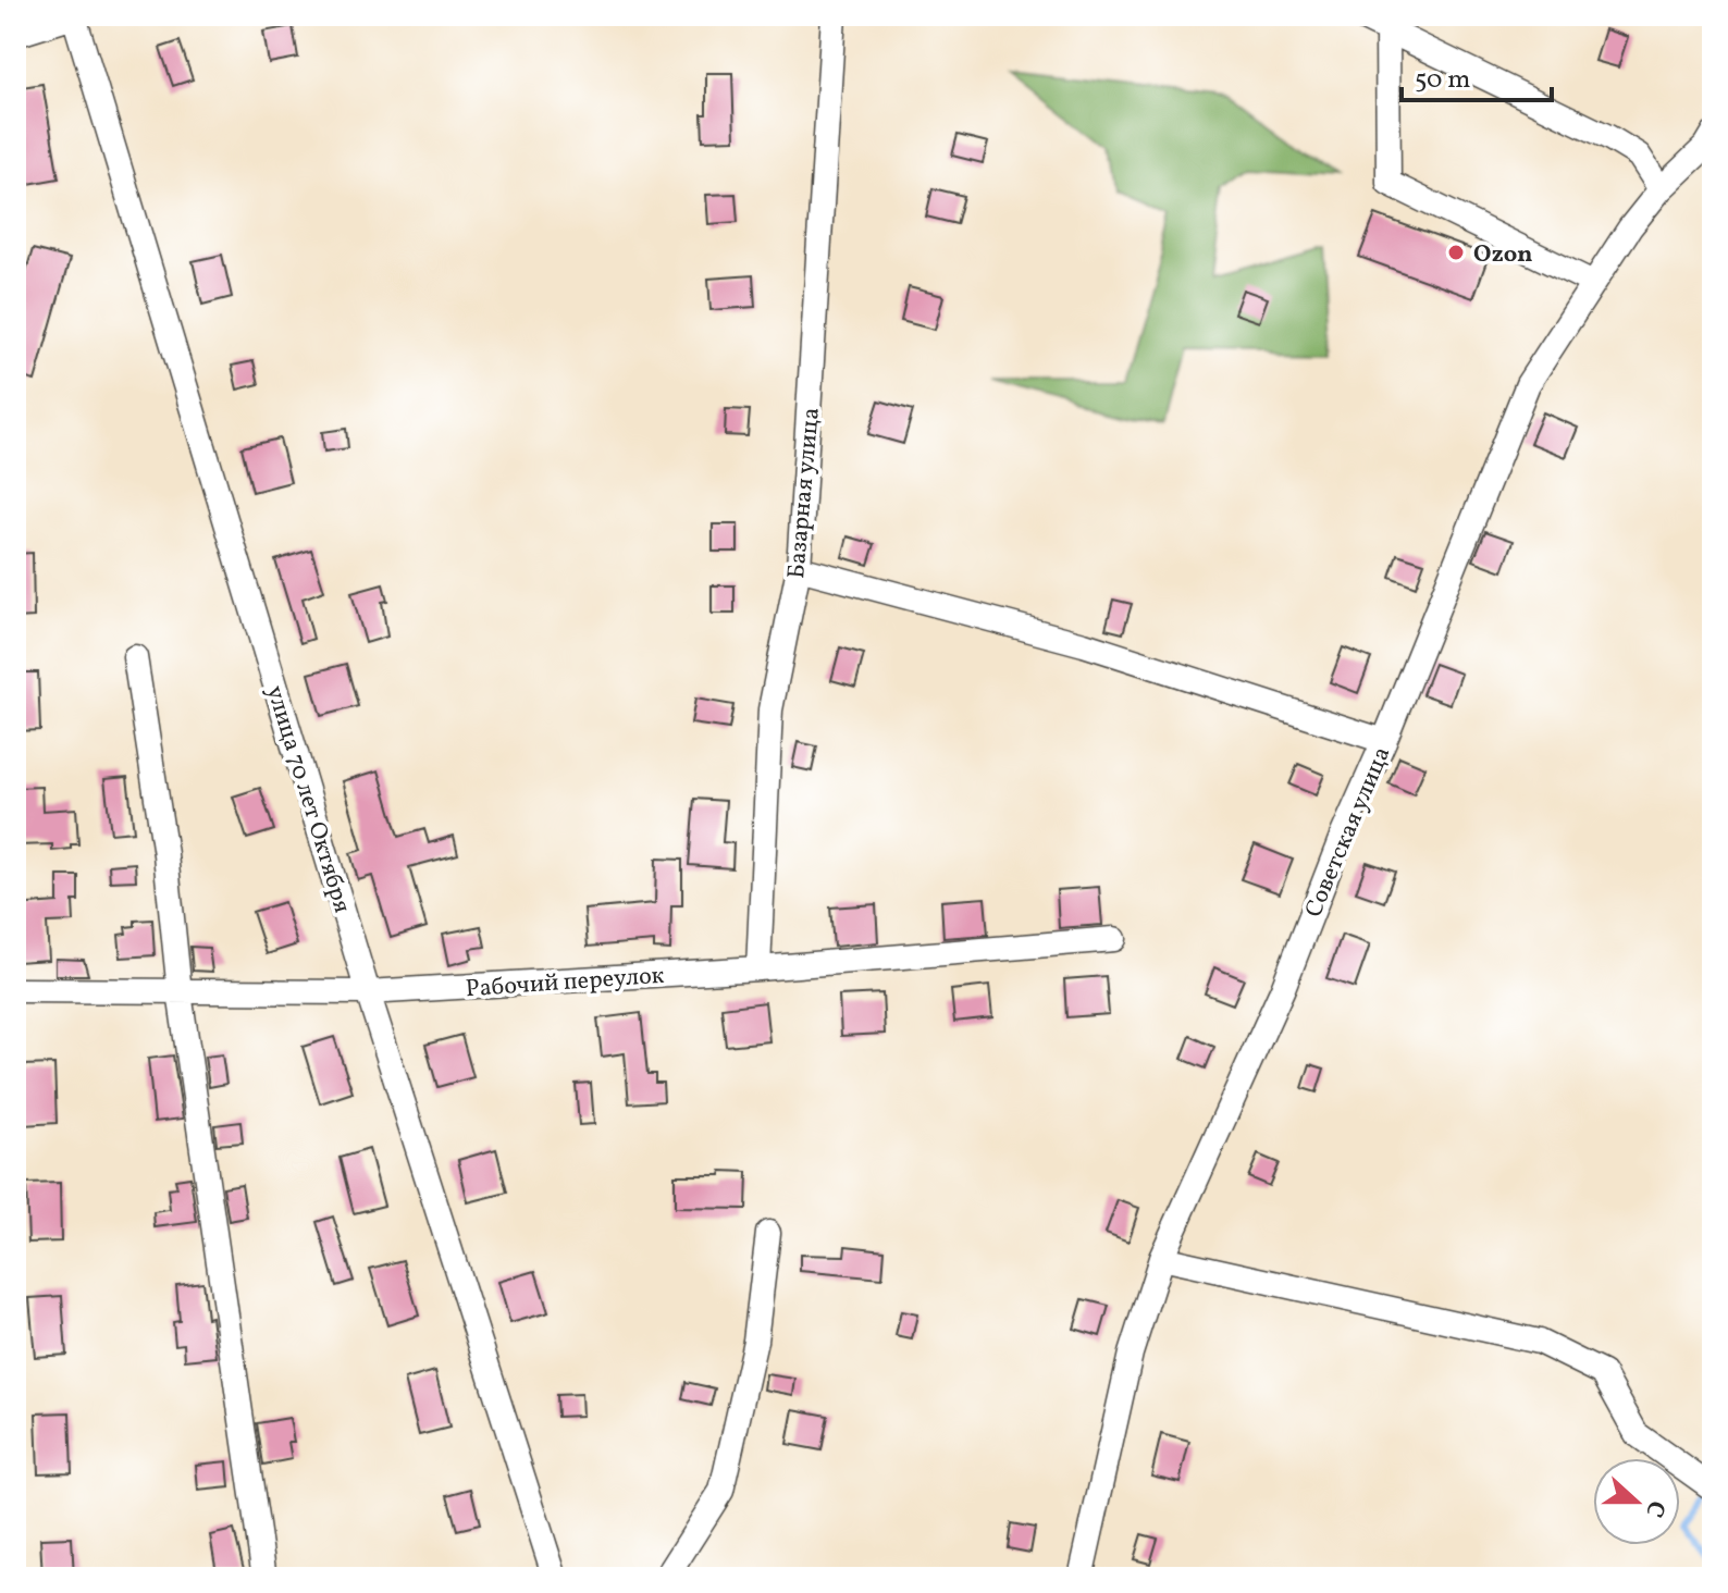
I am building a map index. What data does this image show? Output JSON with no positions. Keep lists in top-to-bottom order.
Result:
{
  "streets": {
    "street": [
      "Базарная улица",
      "улица 70 лет Октября",
      "Советская улица",
      "Рабочий переулок"
    ]
  },
  "crossings": [
    ["Базарная улица", "Рабочий переулок"],
    ["улица 70 лет Октября", "Рабочий переулок"]
  ],
  "places": ["Ozon"],
  "scale_bar": "50 m",
  "north": "right"
}
